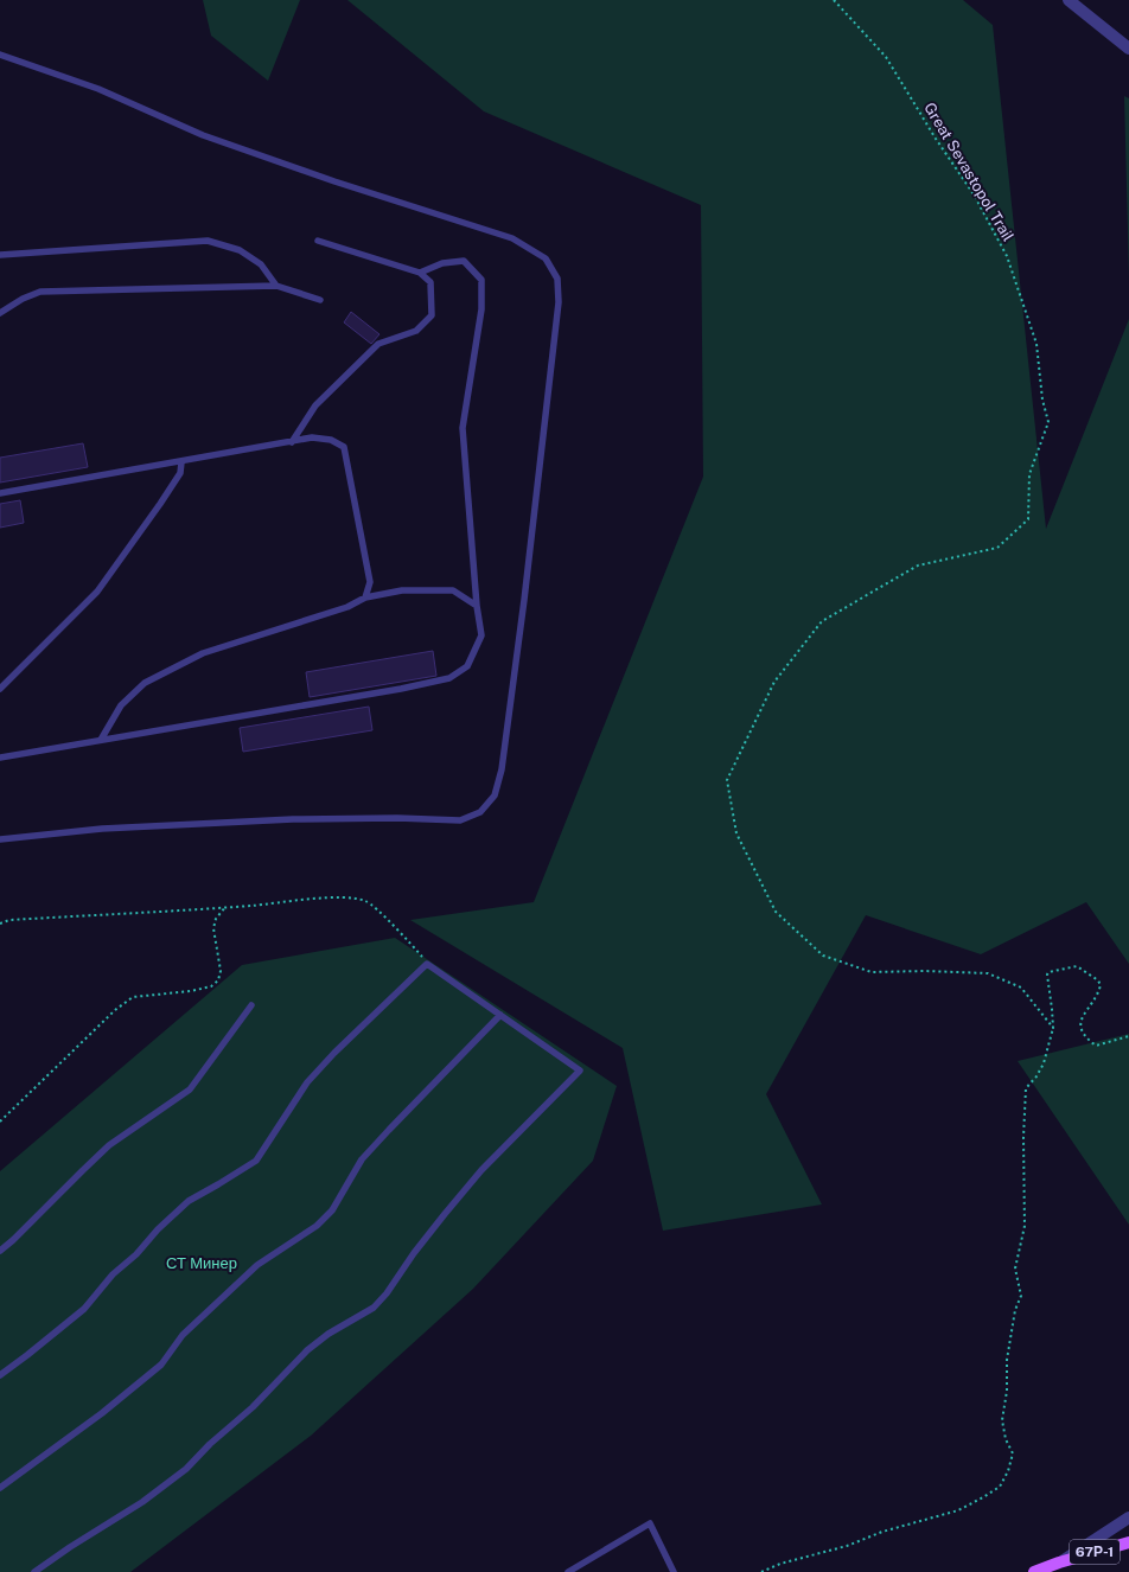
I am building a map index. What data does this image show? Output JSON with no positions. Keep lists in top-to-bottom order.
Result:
{
  "streets": {
    "main road": ["67Р-1"],
    "path": ["Great Sevastopol Trail"]
  },
  "parks": ["СТ Минер"]
}
